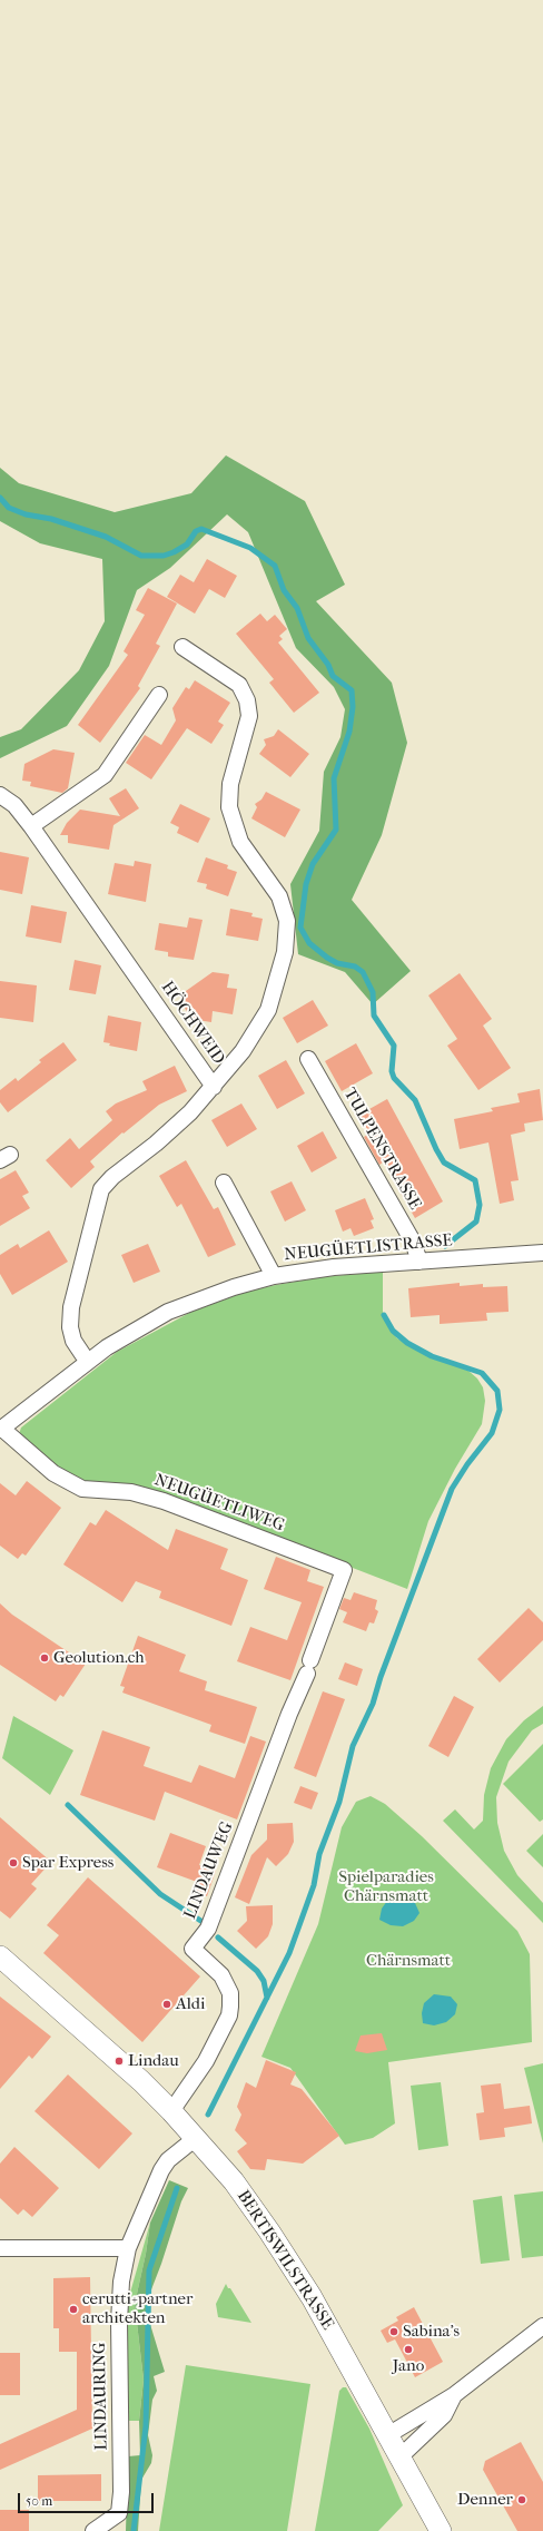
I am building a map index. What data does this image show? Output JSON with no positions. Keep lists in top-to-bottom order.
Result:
{
  "streets": {
    "main road": ["BERTISWILSTRASSE"],
    "street": [
      "HÖCHWEID",
      "TULPENSTRASSE",
      "NEUGÜETLISTRASSE",
      "NEUGÜETLIWEG",
      "LINDAUWEG",
      "LINDAURING"
    ]
  },
  "crossings": [
    ["TULPENSTRASSE", "NEUGÜETLISTRASSE"],
    ["NEUGÜETLISTRASSE", "NEUGÜETLIWEG"],
    ["NEUGÜETLIWEG", "LINDAUWEG"],
    ["LINDAUWEG", "BERTISWILSTRASSE"],
    ["BERTISWILSTRASSE", "LINDAURING"]
  ],
  "parks": ["Spielparadies Chärnsmatt", "Chärnsmatt"],
  "places": [
    "Geolution.ch",
    "Spar Express",
    "Aldi",
    "Lindau",
    "cerutti+partner architekten",
    "Sabina's",
    "Jano",
    "Denner"
  ],
  "scale_bar": "50 m"
}
